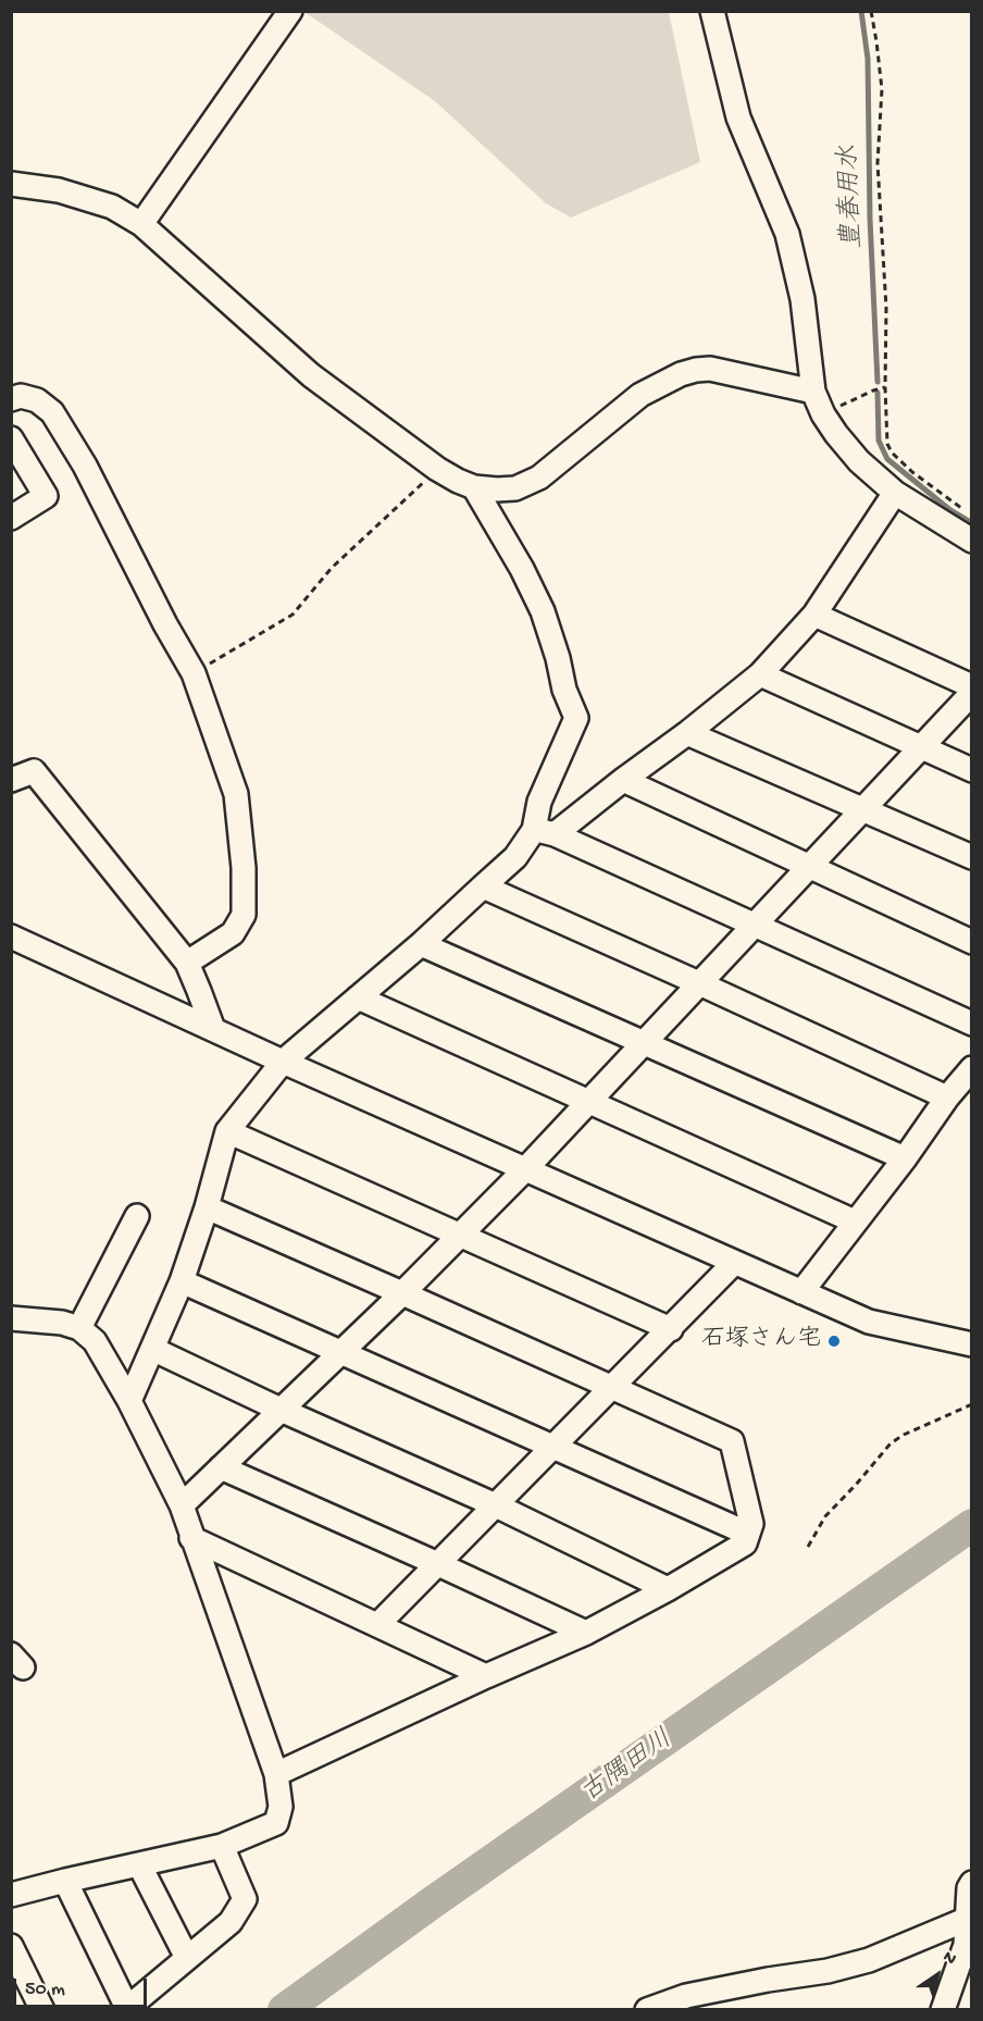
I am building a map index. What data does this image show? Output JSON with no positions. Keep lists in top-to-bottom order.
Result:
{
  "water": ["豊春用水", "古隅田川"],
  "places": ["石塚さん宅"],
  "scale_bar": "50 m",
  "north": "top right"
}
